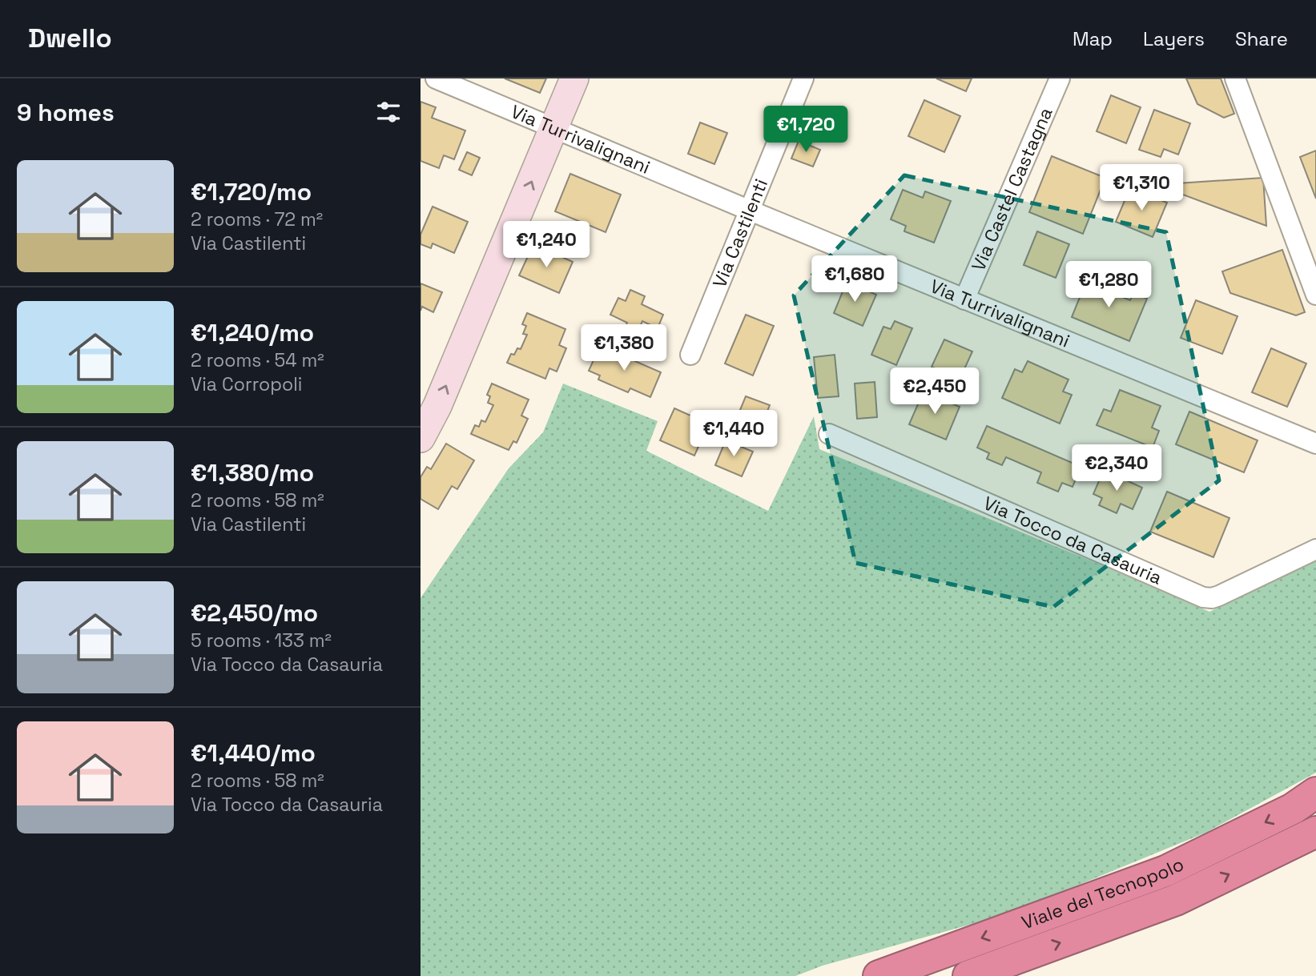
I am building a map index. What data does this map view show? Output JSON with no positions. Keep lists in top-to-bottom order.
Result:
{
  "streets": {
    "highway": ["Viale del Tecnopolo"],
    "street": [
      "Via Turrivalignani",
      "Via Castel Castagna",
      "Via Castilenti",
      "Via Tocco da Casauria"
    ]
  },
  "crossings": [
    ["Via Turrivalignani", "Via Castel Castagna"],
    ["Via Turrivalignani", "Via Castilenti"]
  ],
  "page": {
    "header": "Dwello",
    "nav": ["Map", "Layers", "Share"],
    "heading": "9 homes",
    "price": [
      "€1,720",
      "€1,310",
      "€1,240",
      "€1,680",
      "€1,280",
      "€1,380",
      "€2,450",
      "€1,440",
      "€2,340"
    ],
    "list": [
      {
        "name": "€1,720/mo",
        "note": "2 rooms · 72 m² · Via Castilenti"
      },
      {
        "name": "€1,240/mo",
        "note": "2 rooms · 54 m² · Via Corropoli"
      },
      {
        "name": "€1,380/mo",
        "note": "2 rooms · 58 m² · Via Castilenti"
      },
      {
        "name": "€2,450/mo",
        "note": "5 rooms · 133 m² · Via Tocco da Casauria"
      },
      {
        "name": "€1,440/mo",
        "note": "2 rooms · 58 m² · Via Tocco da Casauria"
      }
    ]
  }
}
